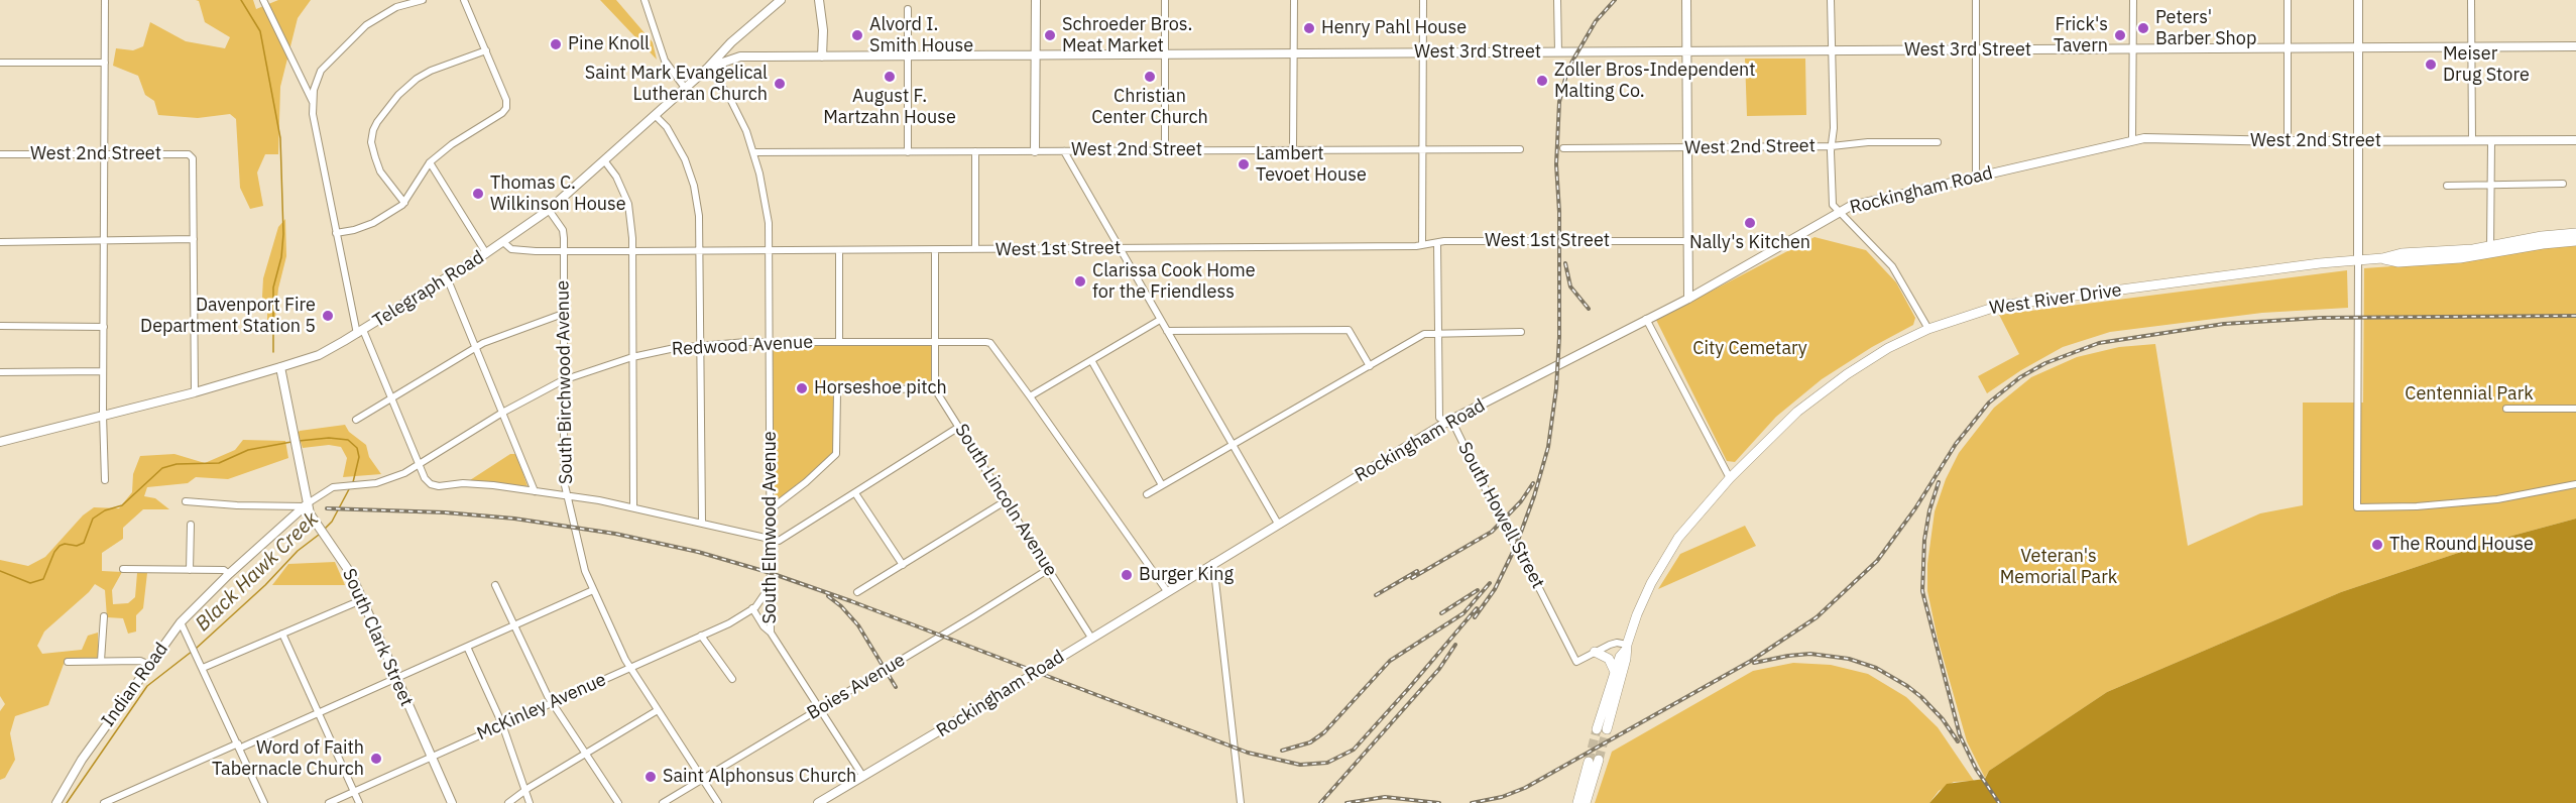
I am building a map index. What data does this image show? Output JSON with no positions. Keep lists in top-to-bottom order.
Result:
{
  "streets": {
    "main road": ["West River Drive"],
    "street": [
      "West 3rd Street",
      "West 2nd Street",
      "Rockingham Road",
      "West 1st Street",
      "Telegraph Road",
      "Redwood Avenue",
      "South Birchwood Avenue",
      "South Lincoln Avenue",
      "South Howell Street",
      "South Elmwood Avenue",
      "South Clark Street",
      "Indian Road",
      "Boies Avenue",
      "McKinley Avenue"
    ]
  },
  "crossings": [
    ["West 3rd Street", "Telegraph Road"],
    ["West 3rd Street", "South Elmwood Avenue"],
    ["West 2nd Street", "Rockingham Road"],
    ["West 2nd Street", "South Elmwood Avenue"],
    ["Rockingham Road", "South Lincoln Avenue"],
    ["Rockingham Road", "South Howell Street"],
    ["Rockingham Road", "South Elmwood Avenue"],
    ["West 1st Street", "Telegraph Road"],
    ["West 1st Street", "South Birchwood Avenue"],
    ["West 1st Street", "South Howell Street"],
    ["West 1st Street", "South Elmwood Avenue"],
    ["Telegraph Road", "South Birchwood Avenue"],
    ["Telegraph Road", "South Elmwood Avenue"],
    ["Telegraph Road", "South Clark Street"],
    ["West River Drive", "South Howell Street"],
    ["Redwood Avenue", "South Birchwood Avenue"],
    ["Redwood Avenue", "South Elmwood Avenue"],
    ["Redwood Avenue", "South Clark Street"],
    ["Redwood Avenue", "Indian Road"],
    ["South Birchwood Avenue", "Boies Avenue"],
    ["South Birchwood Avenue", "McKinley Avenue"],
    ["South Lincoln Avenue", "Boies Avenue"],
    ["South Elmwood Avenue", "Boies Avenue"],
    ["South Elmwood Avenue", "McKinley Avenue"],
    ["South Clark Street", "Indian Road"],
    ["South Clark Street", "McKinley Avenue"]
  ],
  "water": ["Black Hawk Creek"],
  "parks": ["City Cemetary", "Centennial Park", "Veteran's Memorial Park"],
  "places": [
    "Henry Pahl House",
    "Peters' Barber Shop",
    "Alvord I. Smith House",
    "Schroeder Bros. Meat Market",
    "Frick's Tavern",
    "Pine Knoll",
    "Meiser Drug Store",
    "August F. Martzahn House",
    "Christian Center Church",
    "Zoller Bros-Independent Malting Co.",
    "Saint Mark Evangelical Lutheran Church",
    "Lambert Tevoet House",
    "Thomas C. Wilkinson House",
    "Nally's Kitchen",
    "Clarissa Cook Home for the Friendless",
    "Davenport Fire Department Station 5",
    "Horseshoe pitch",
    "The Round House",
    "Burger King",
    "Word of Faith Tabernacle Church",
    "Saint Alphonsus Church"
  ]
}
